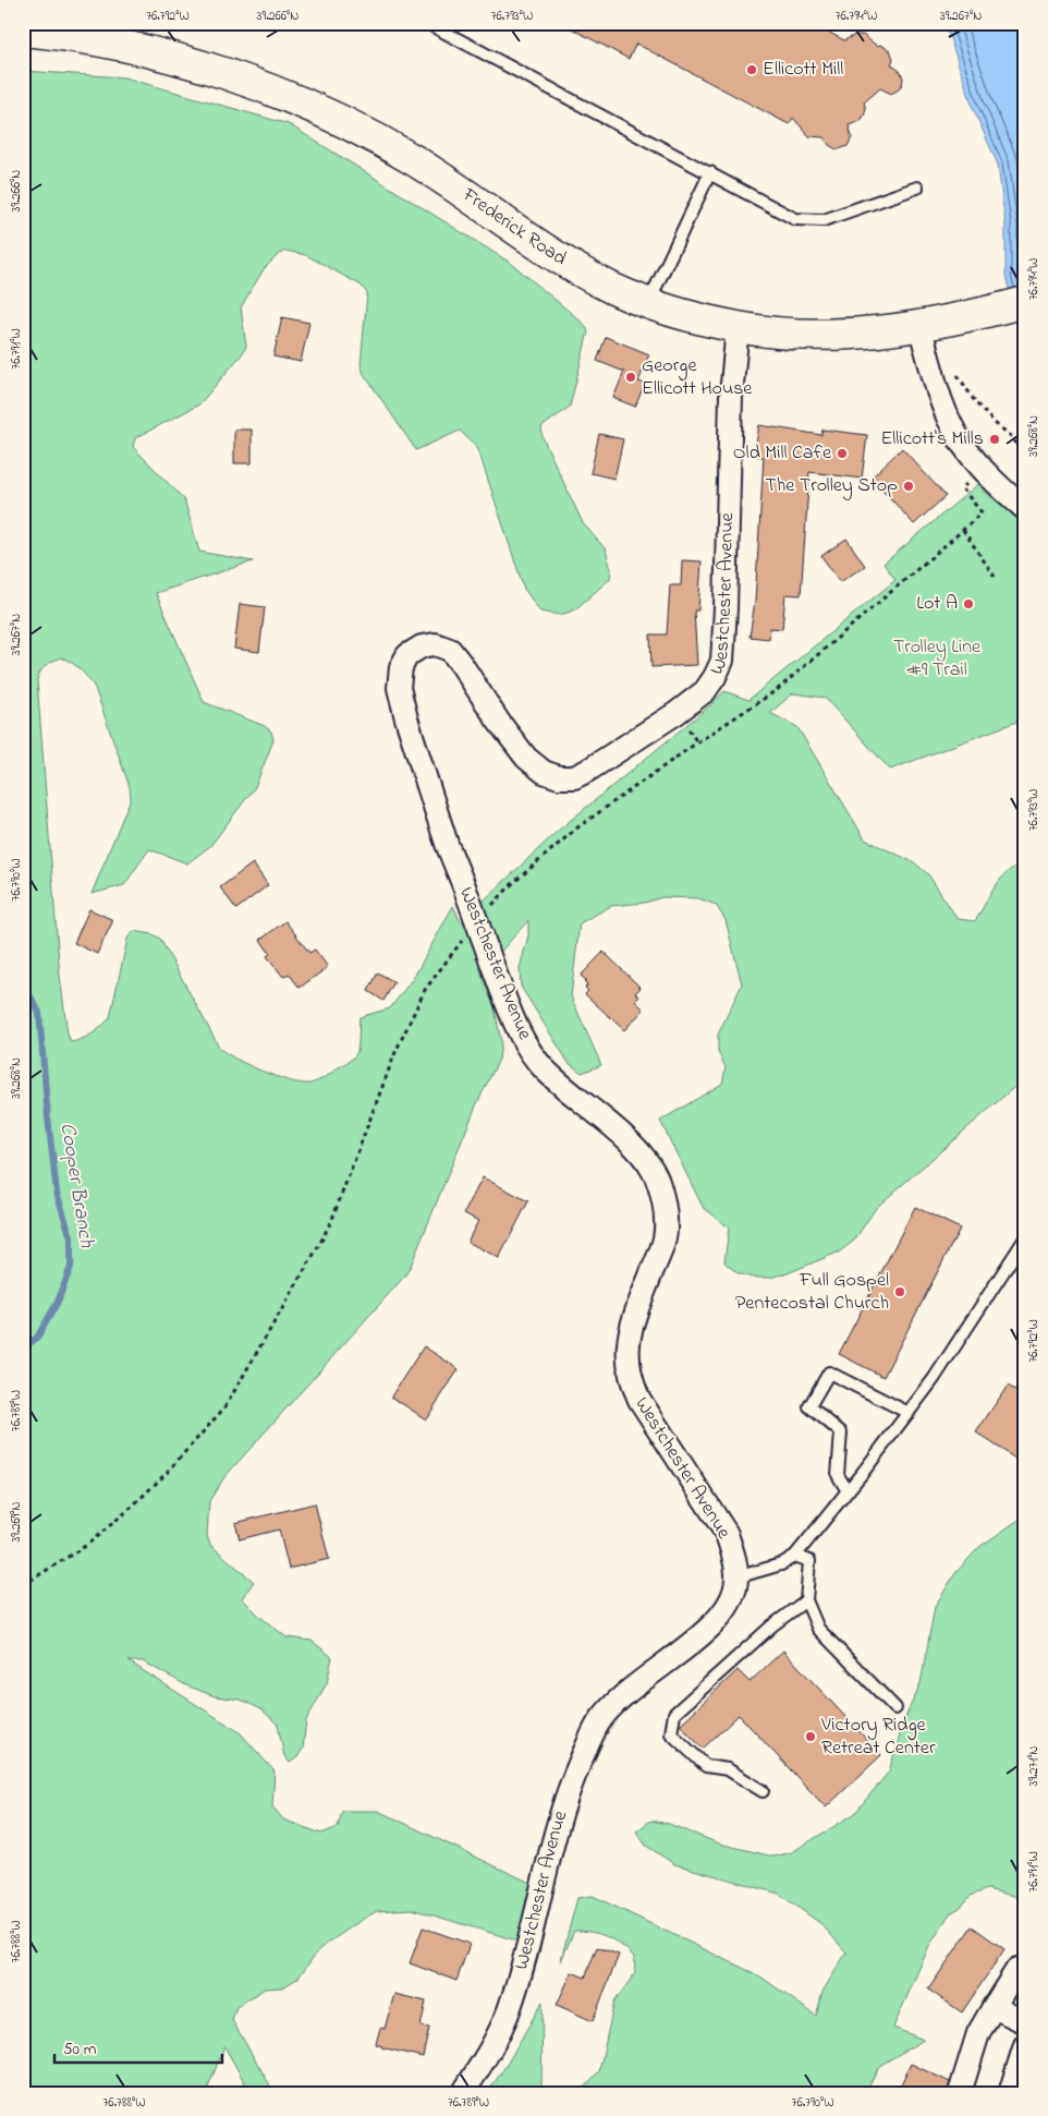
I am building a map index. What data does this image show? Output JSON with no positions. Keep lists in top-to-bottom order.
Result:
{
  "streets": {
    "main road": ["Frederick Road"],
    "street": ["Westchester Avenue"]
  },
  "crossings": [
    ["Frederick Road", "Westchester Avenue"]
  ],
  "water": ["Cooper Branch"],
  "parks": ["Trolley Line #9 Trail"],
  "places": [
    "Ellicott Mill",
    "George Ellicott House",
    "Ellicott's Mills",
    "Old Mill Cafe",
    "The Trolley Stop",
    "Lot A",
    "Full Gospel Pentecostal Church",
    "Victory Ridge Retreat Center"
  ],
  "scale_bar": "50 m",
  "coordinates": [
    "76.792°W",
    "39.266°N",
    "76.793°W",
    "76.794°W",
    "39.267°N",
    "76.791°W",
    "39.268°N",
    "76.790°W",
    "76.789°W",
    "39.269°N",
    "39.271°N",
    "76.788°W"
  ]
}
